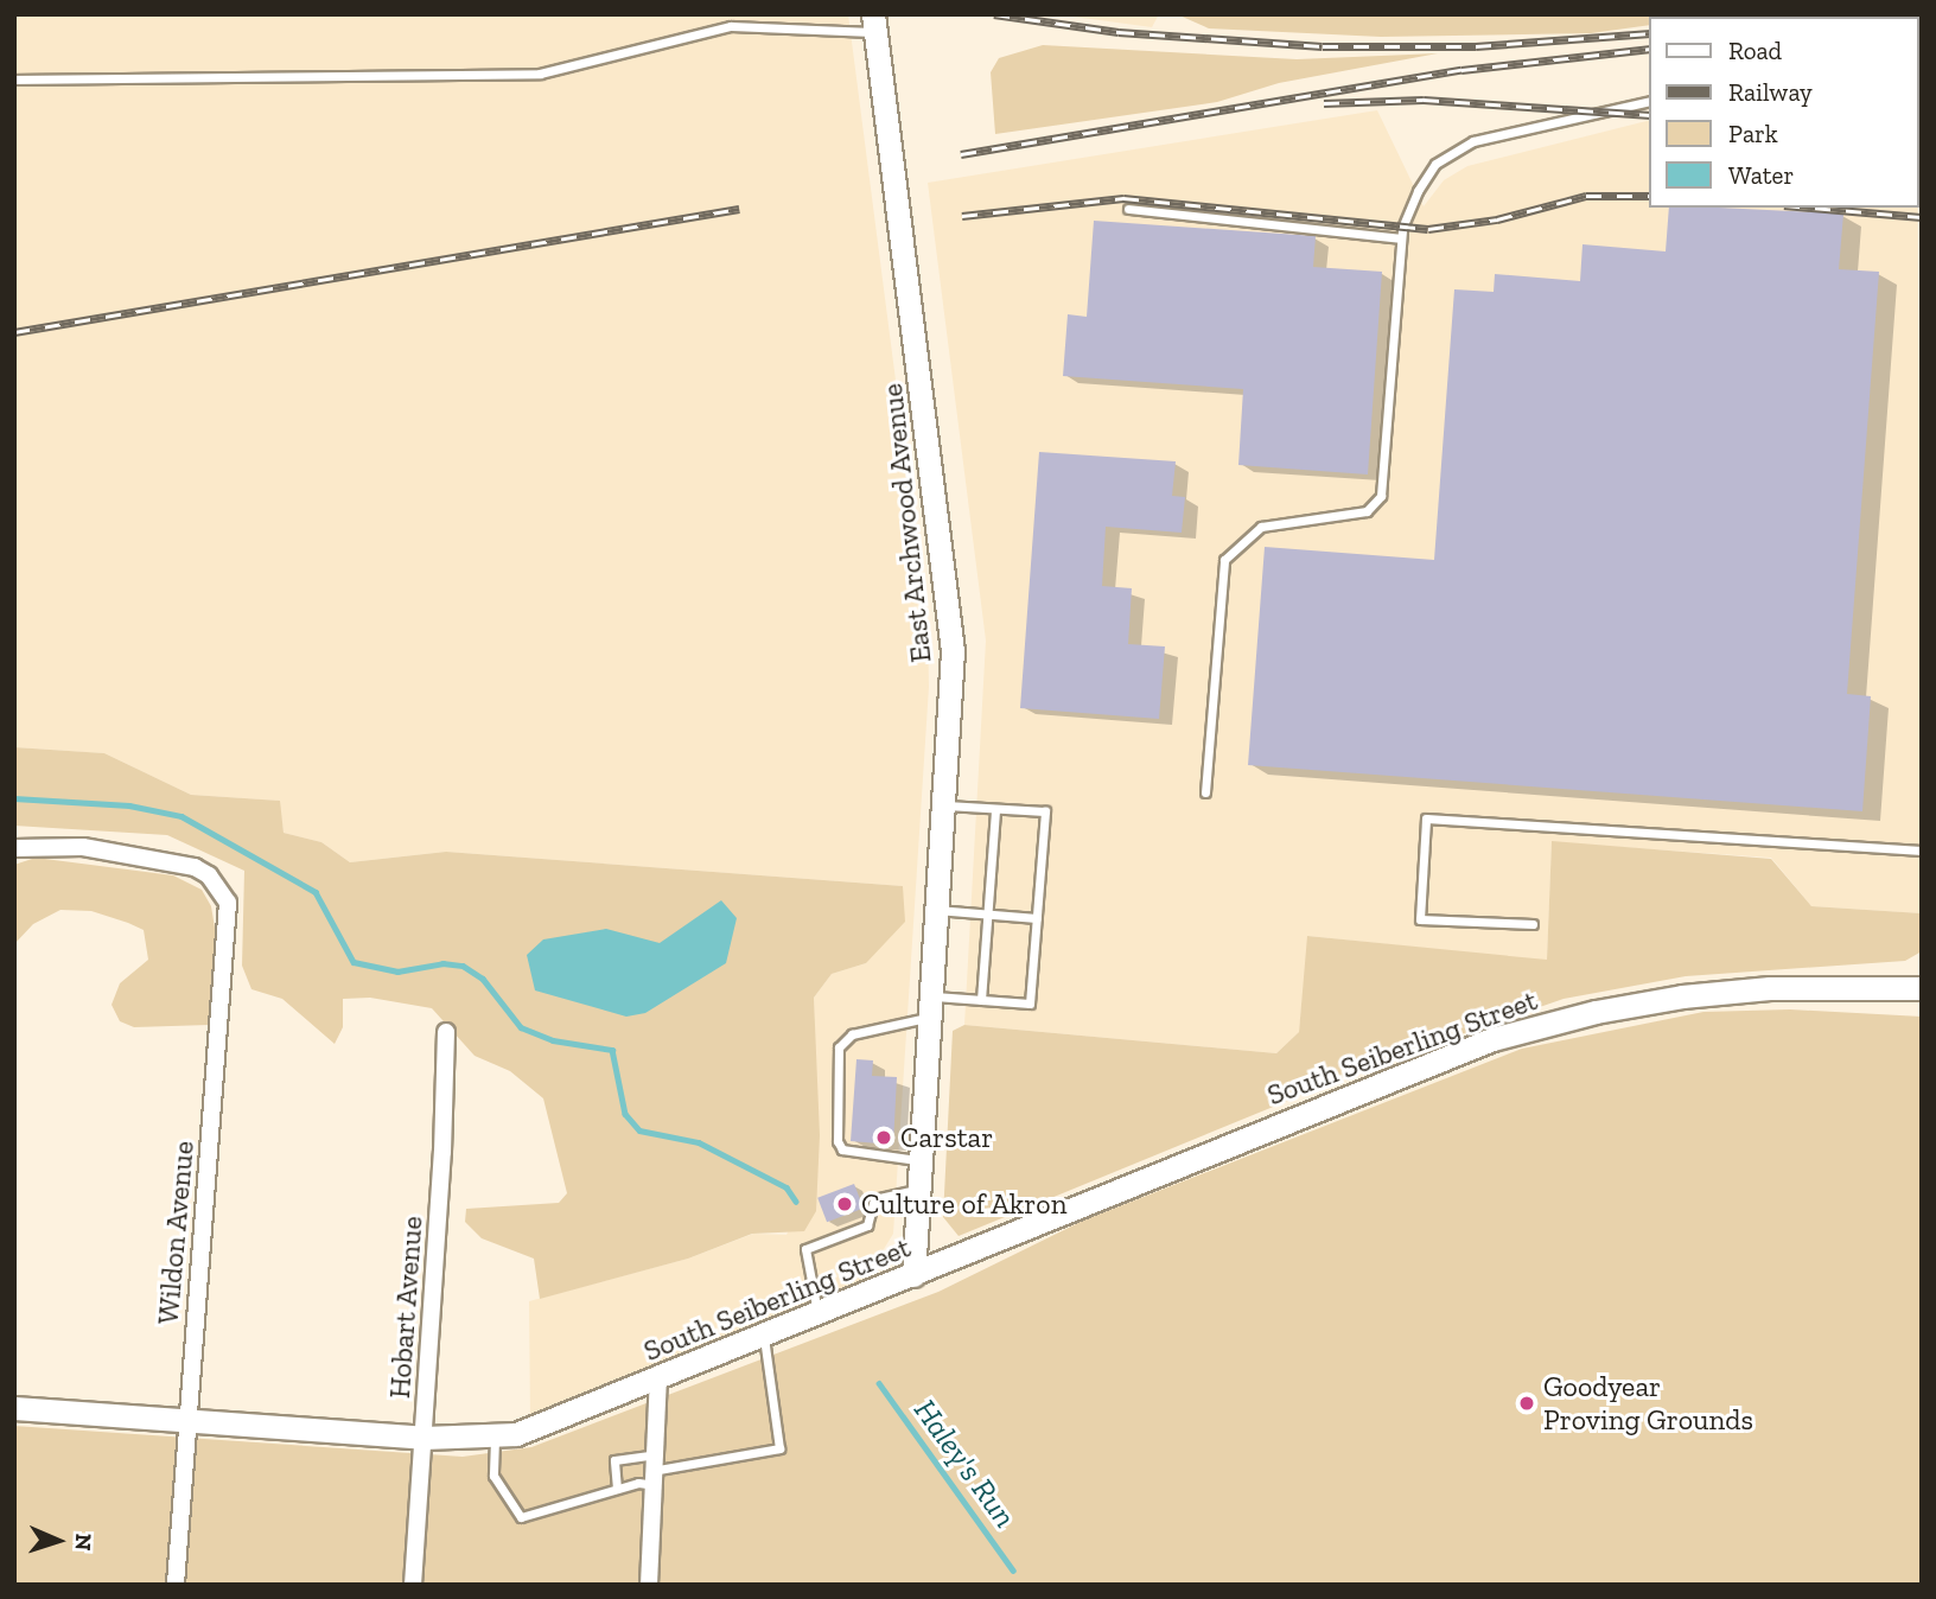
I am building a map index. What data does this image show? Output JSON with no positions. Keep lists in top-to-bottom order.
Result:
{
  "streets": {
    "main road": ["East Archwood Avenue", "South Seiberling Street"],
    "street": ["Wildon Avenue", "Hobart Avenue"]
  },
  "crossings": [
    ["East Archwood Avenue", "South Seiberling Street"],
    ["South Seiberling Street", "Wildon Avenue"],
    ["South Seiberling Street", "Hobart Avenue"]
  ],
  "water": ["Haley's Run"],
  "places": ["Carstar", "Culture of Akron", "Goodyear Proving Grounds"],
  "legend": [
    "Road",
    "Railway",
    "Park",
    "Water"
  ],
  "north": "right"
}
